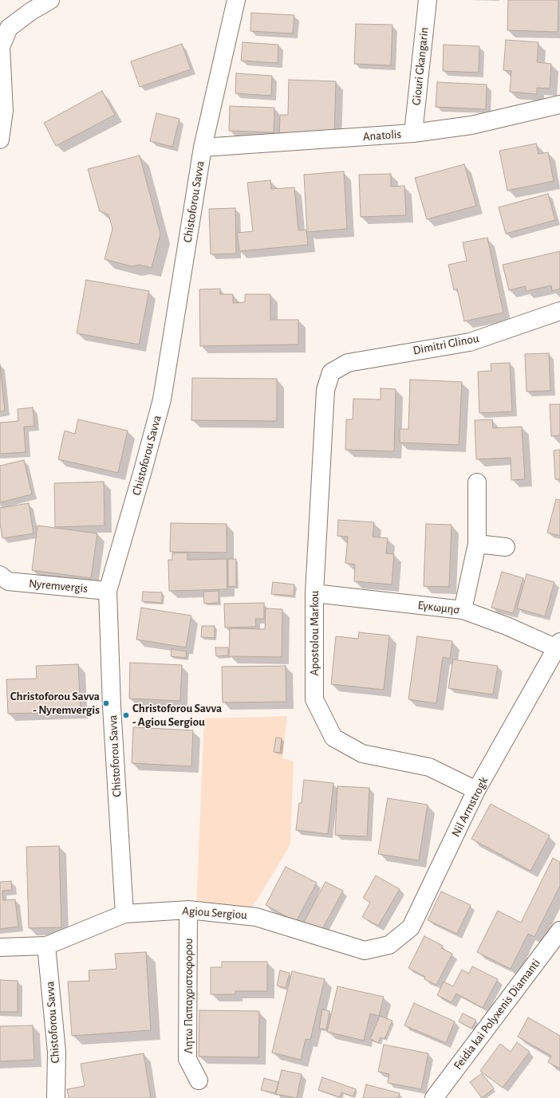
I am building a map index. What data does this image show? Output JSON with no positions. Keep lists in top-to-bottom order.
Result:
{
  "streets": {
    "street": [
      "Giouri Gkangarin",
      "Anatolis",
      "Chistoforou Savva",
      "Dimitri Glinou",
      "Nyremvergis",
      "Εγκωμησ",
      "Apostolou Markou",
      "Nil Armstrogk",
      "Agiou Sergiou",
      "Λητω Παπαχριστοφορου",
      "Feidia kai Polyxenis Diamanti"
    ]
  },
  "crossings": [
    ["Giouri Gkangarin", "Anatolis"],
    ["Anatolis", "Chistoforou Savva"],
    ["Chistoforou Savva", "Nyremvergis"],
    ["Chistoforou Savva", "Agiou Sergiou"],
    ["Dimitri Glinou", "Apostolou Markou"],
    ["Εγκωμησ", "Apostolou Markou"],
    ["Εγκωμησ", "Nil Armstrogk"],
    ["Apostolou Markou", "Nil Armstrogk"],
    ["Nil Armstrogk", "Agiou Sergiou"],
    ["Agiou Sergiou", "Λητω Παπαχριστοφορου"]
  ],
  "places": ["Christoforou Savva - Nyremvergis", "Christoforou Savva - Agiou Sergiou"]
}
